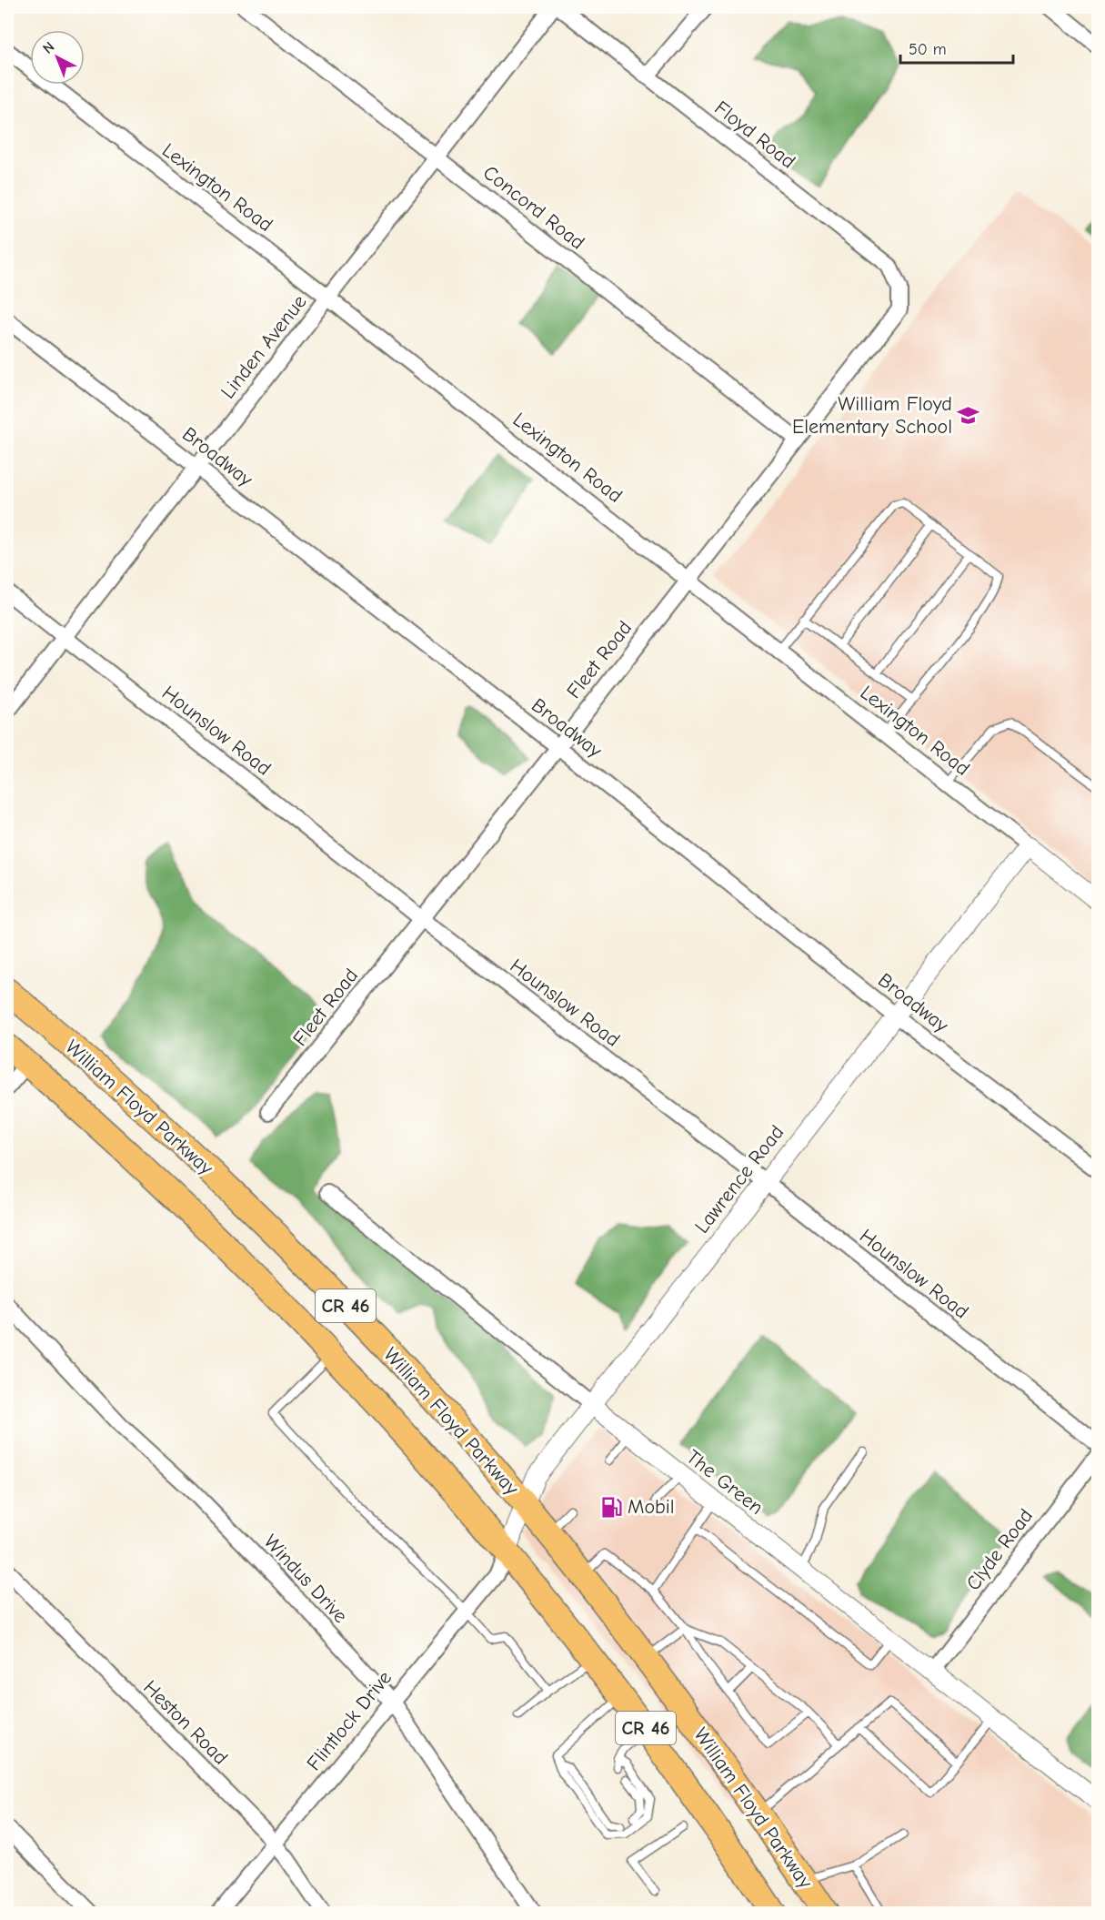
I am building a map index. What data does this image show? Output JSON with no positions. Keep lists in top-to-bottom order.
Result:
{
  "streets": {
    "highway": ["William Floyd Parkway", "CR 46"],
    "street": [
      "Floyd Road",
      "Lexington Road",
      "Concord Road",
      "Linden Avenue",
      "Broadway",
      "Fleet Road",
      "Hounslow Road",
      "Lawrence Road",
      "The Green",
      "Clyde Road",
      "Windus Drive",
      "Flintlock Drive",
      "Heston Road"
    ]
  },
  "crossings": [
    ["Floyd Road", "Fleet Road"],
    ["Lexington Road", "Linden Avenue"],
    ["Lexington Road", "Fleet Road"],
    ["Lexington Road", "Lawrence Road"],
    ["Concord Road", "Linden Avenue"],
    ["Concord Road", "Fleet Road"],
    ["Linden Avenue", "Broadway"],
    ["Linden Avenue", "Hounslow Road"],
    ["Broadway", "Fleet Road"],
    ["Broadway", "Lawrence Road"],
    ["Fleet Road", "Hounslow Road"],
    ["Hounslow Road", "Lawrence Road"],
    ["William Floyd Parkway", "Lawrence Road"],
    ["William Floyd Parkway", "Flintlock Drive"],
    ["Lawrence Road", "The Green"],
    ["Lawrence Road", "Flintlock Drive"],
    ["The Green", "Clyde Road"],
    ["Windus Drive", "Flintlock Drive"],
    ["Flintlock Drive", "Heston Road"]
  ],
  "places": {
    "school or university": ["William Floyd Elementary School"],
    "fuel station": ["Mobil"]
  },
  "scale_bar": "50 m",
  "north": "top left"
}
